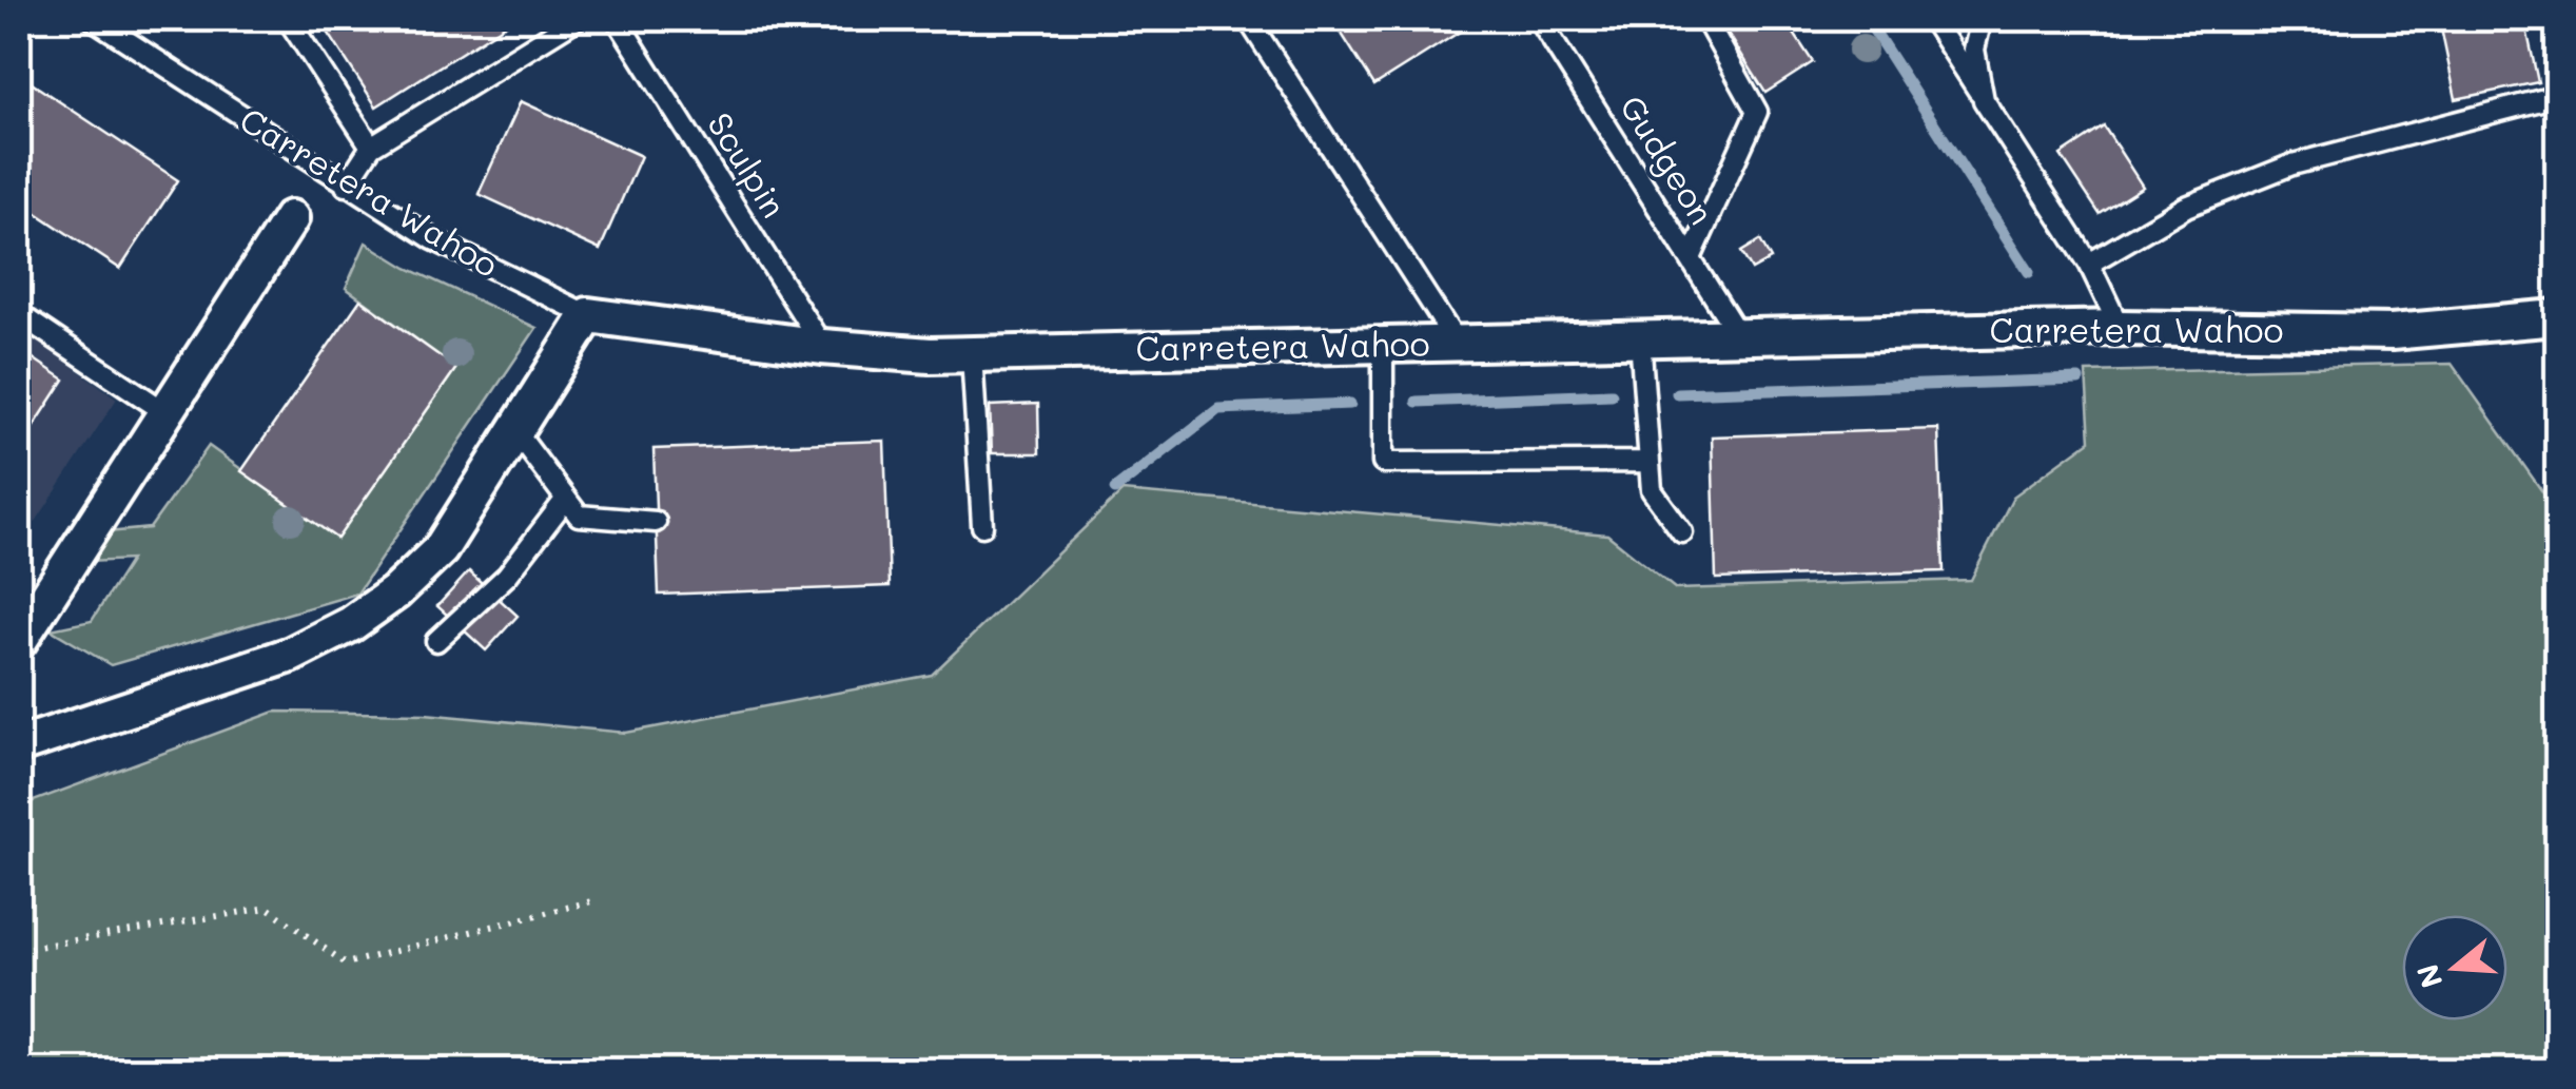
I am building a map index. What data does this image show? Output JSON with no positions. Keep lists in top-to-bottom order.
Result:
{
  "streets": {
    "street": ["Carretera Wahoo"],
    "lane": ["Gudgeon", "Sculpin"]
  },
  "crossings": [
    ["Gudgeon", "Carretera Wahoo"],
    ["Sculpin", "Carretera Wahoo"]
  ],
  "north": "left"
}
